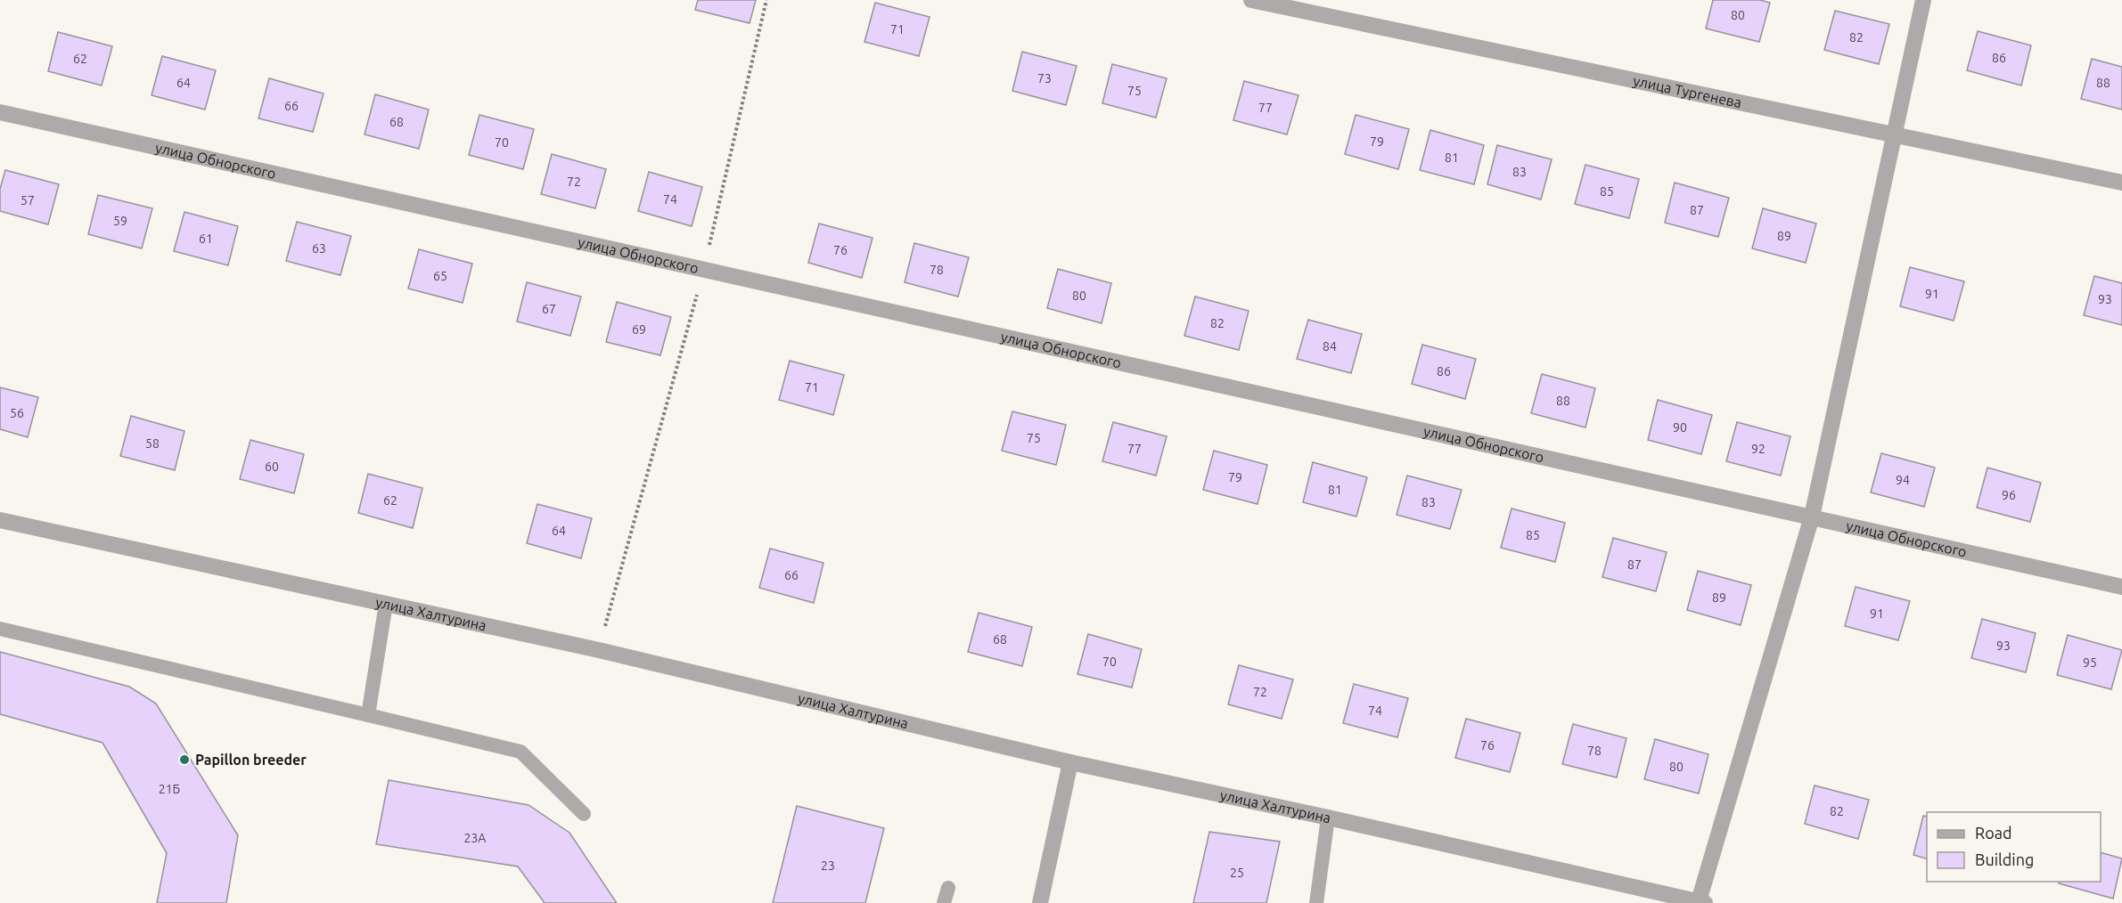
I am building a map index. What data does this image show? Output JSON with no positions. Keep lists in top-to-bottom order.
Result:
{
  "streets": {
    "street": ["улица Тургенева", "улица Обнорского", "улица Халтурина"]
  },
  "places": ["Papillon breeder"],
  "house_numbers": [
    "80",
    "71",
    "82",
    "86",
    "62",
    "73",
    "64",
    "88",
    "75",
    "66",
    "77",
    "68",
    "79",
    "70",
    "81",
    "83",
    "72",
    "85",
    "74",
    "57",
    "87",
    "59",
    "89",
    "61",
    "63",
    "76",
    "78",
    "65",
    "91",
    "80",
    "93",
    "67",
    "82",
    "69",
    "84",
    "86",
    "71",
    "88",
    "56",
    "90",
    "75",
    "58",
    "77",
    "92",
    "60",
    "79",
    "94",
    "81",
    "96",
    "62",
    "83",
    "64",
    "85",
    "87",
    "66",
    "89",
    "91",
    "68",
    "93",
    "70",
    "95",
    "72",
    "74",
    "76",
    "78",
    "80",
    "21Б",
    "82",
    "23А",
    "23",
    "25"
  ],
  "legend": ["Road", "Building"]
}
